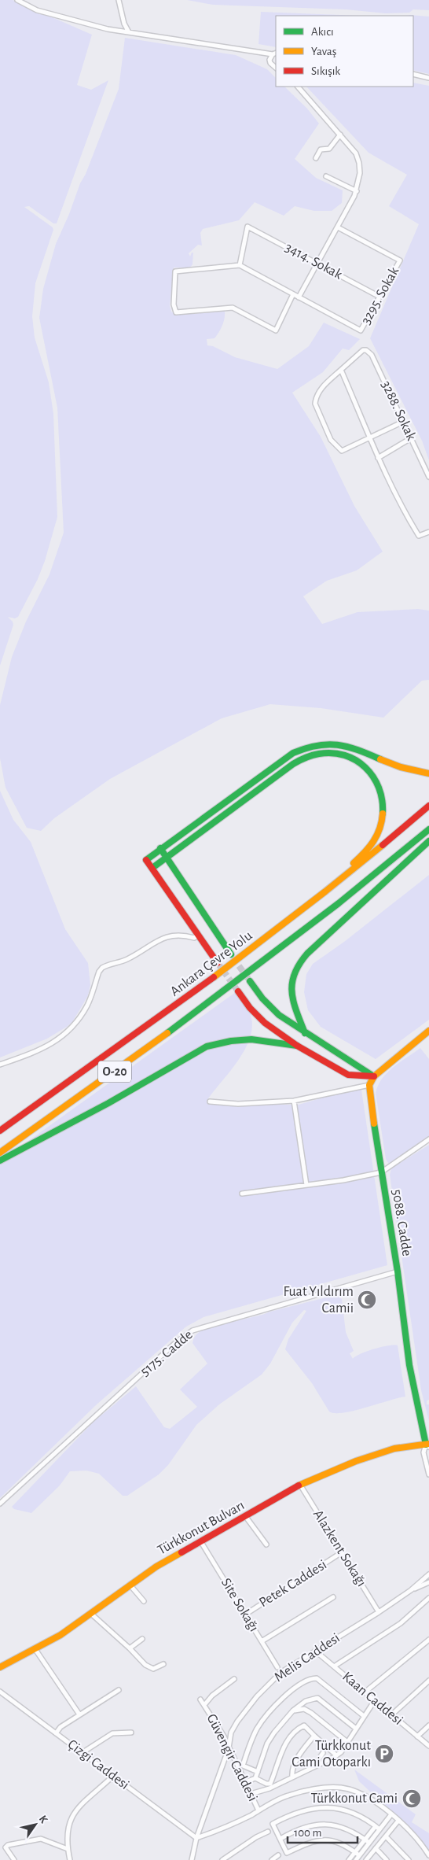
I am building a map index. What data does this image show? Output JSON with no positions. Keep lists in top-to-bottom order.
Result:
{
  "streets": {
    "main road": [
      "Ankara Çevre Yolu",
      "O-20",
      "5088. Cadde",
      "Türkkonut Bulvarı"
    ],
    "street": [
      "3414. Sokak",
      "3295. Sokak",
      "3288. Sokak",
      "5175. Cadde",
      "Alazkent Sokağı",
      "Petek Caddesi",
      "Site Sokağı",
      "Melis Caddesi",
      "Kaan Caddesi",
      "Güvengir Caddesi",
      "Çizgi Caddesi"
    ]
  },
  "crossings": [
    ["3414. Sokak", "3295. Sokak"],
    ["5088. Cadde", "5175. Cadde"],
    ["5088. Cadde", "Türkkonut Bulvarı"],
    ["Türkkonut Bulvarı", "Alazkent Sokağı"],
    ["Türkkonut Bulvarı", "Site Sokağı"],
    ["Alazkent Sokağı", "Petek Caddesi"],
    ["Alazkent Sokağı", "Melis Caddesi"],
    ["Petek Caddesi", "Site Sokağı"],
    ["Melis Caddesi", "Kaan Caddesi"],
    ["Melis Caddesi", "Güvengir Caddesi"],
    ["Melis Caddesi", "Çizgi Caddesi"]
  ],
  "places": {
    "mosque": ["Fuat Yıldırım Camii", "Türkkonut Cami"],
    "parking": ["Türkkonut Cami Otoparkı"]
  },
  "legend": ["Akıcı", "Yavaş", "Sıkışık"],
  "scale_bar": "100 m",
  "north": "top right"
}
